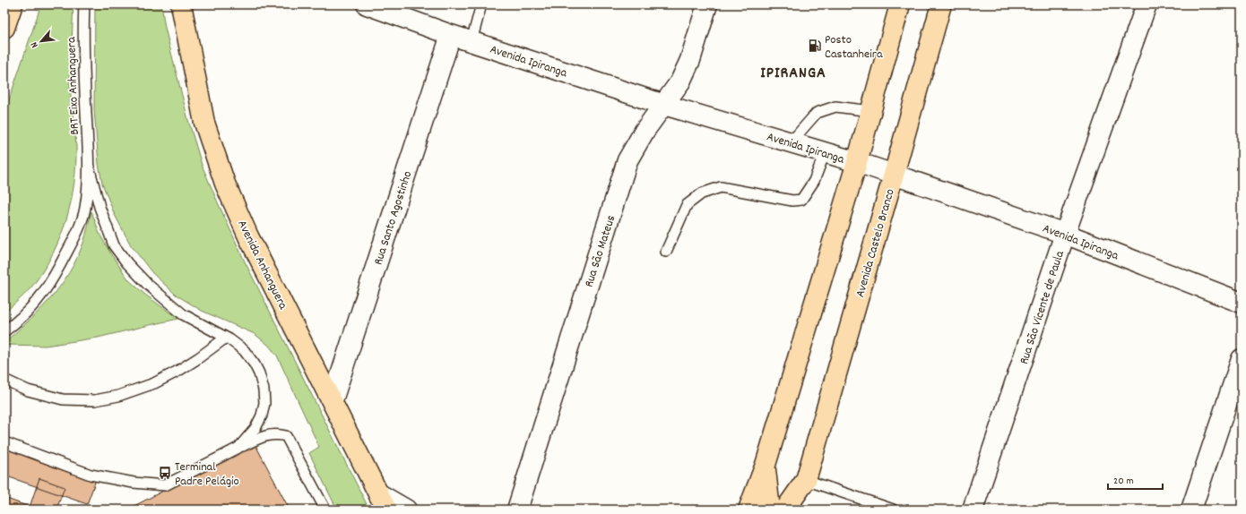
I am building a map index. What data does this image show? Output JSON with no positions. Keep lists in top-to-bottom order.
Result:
{
  "streets": {
    "main road": ["Avenida Castelo Branco", "Avenida Anhanguera"],
    "street": [
      "Avenida Ipiranga",
      "Rua Santo Agostinho",
      "Rua São Mateus",
      "Rua São Vicente de Paula"
    ],
    "lane": ["BRT Eixo Anhanguera"]
  },
  "crossings": [
    ["Avenida Ipiranga", "Rua Santo Agostinho"],
    ["Avenida Ipiranga", "Avenida Castelo Branco"],
    ["Avenida Ipiranga", "Rua São Mateus"],
    ["Avenida Ipiranga", "Rua São Vicente de Paula"],
    ["Rua Santo Agostinho", "Avenida Anhanguera"]
  ],
  "districts": ["IPIRANGA"],
  "places": {
    "fuel station": ["Posto Castanheira"],
    "bus stop": ["Terminal Padre Pelágio"]
  },
  "scale_bar": "20 m",
  "north": "bottom left"
}
